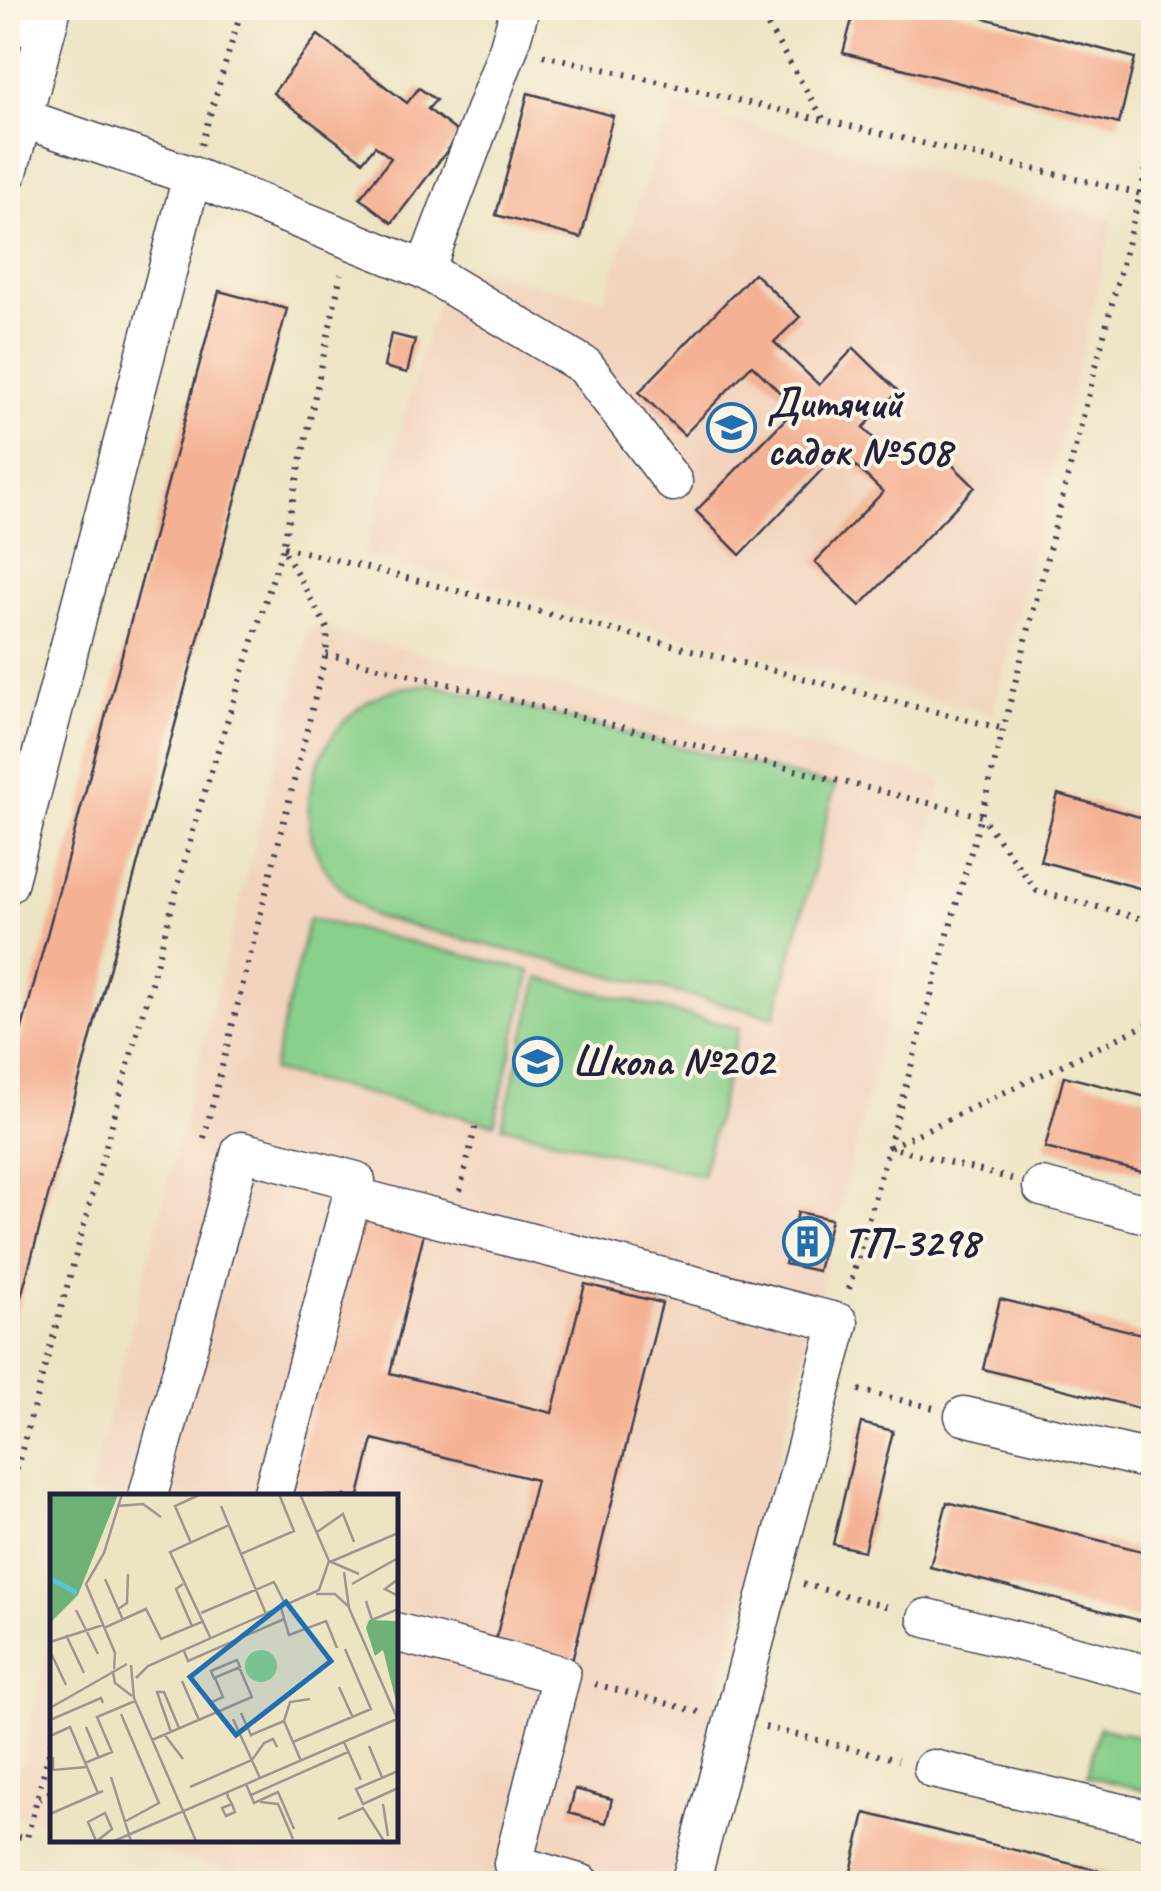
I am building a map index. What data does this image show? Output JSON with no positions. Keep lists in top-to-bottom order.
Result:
{
  "places": {
    "school or university": ["Дитячий садок №508", "Школа №202"],
    "building": ["ТП-3298"]
  }
}
